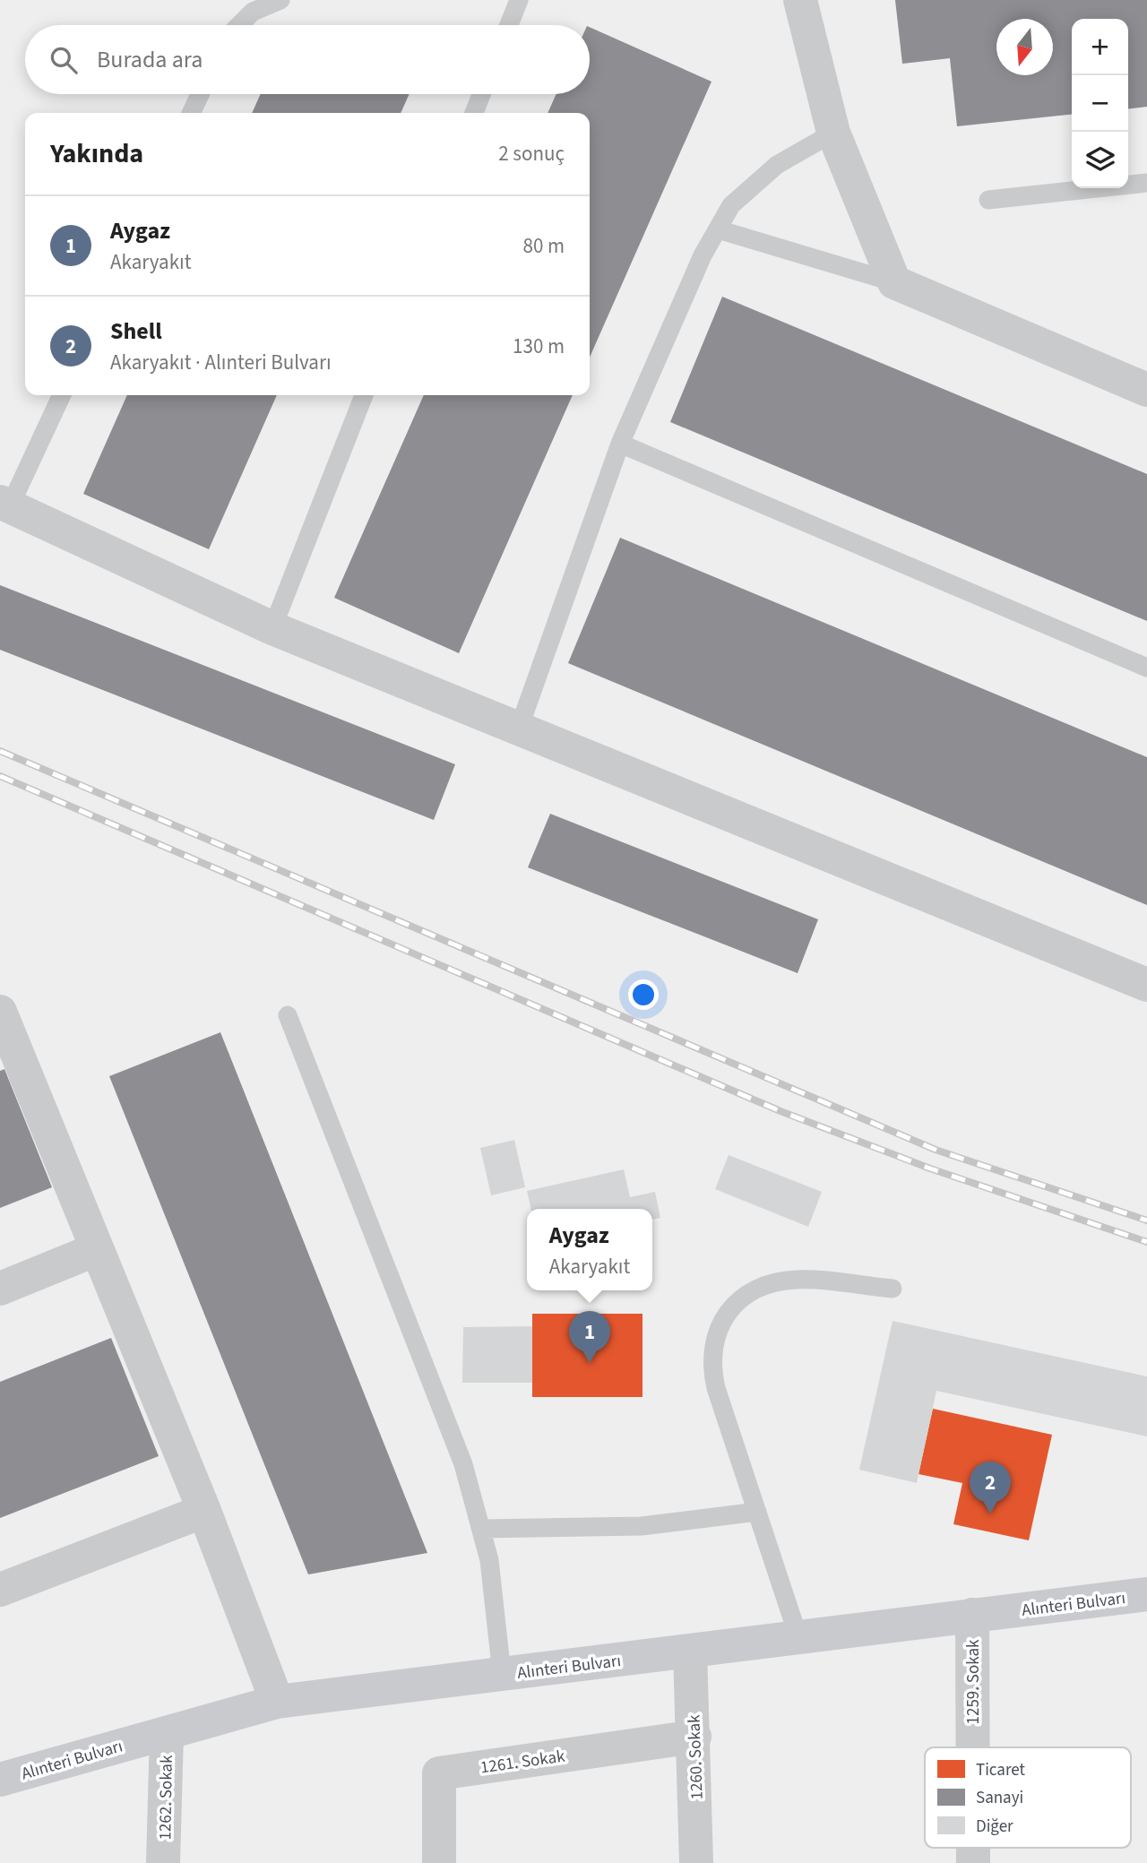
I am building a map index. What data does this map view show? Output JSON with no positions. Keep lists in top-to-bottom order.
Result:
{
  "streets": {
    "main road": ["Alınteri Bulvarı"],
    "street": [
      "1259. Sokak",
      "1260. Sokak",
      "1261. Sokak",
      "1262. Sokak"
    ]
  },
  "crossings": [
    ["Alınteri Bulvarı", "1259. Sokak"],
    ["Alınteri Bulvarı", "1260. Sokak"],
    ["Alınteri Bulvarı", "1262. Sokak"],
    ["1260. Sokak", "1261. Sokak"]
  ],
  "legend": ["Ticaret", "Sanayi", "Diğer"],
  "north": "bottom",
  "page": {
    "map_buttons": ["+", "−"],
    "search": "Burada ara",
    "heading": ["Yakında", "2 sonuç"],
    "list": [
      {
        "mark": "1",
        "name": "Aygaz",
        "note": "Akaryakıt",
        "value": "80 m"
      },
      {
        "mark": "2",
        "name": "Shell",
        "note": "Akaryakıt · Alınteri Bulvarı",
        "value": "130 m"
      }
    ],
    "popup": ["Aygaz", "Akaryakıt"],
    "pins": ["1", "2"]
  }
}
